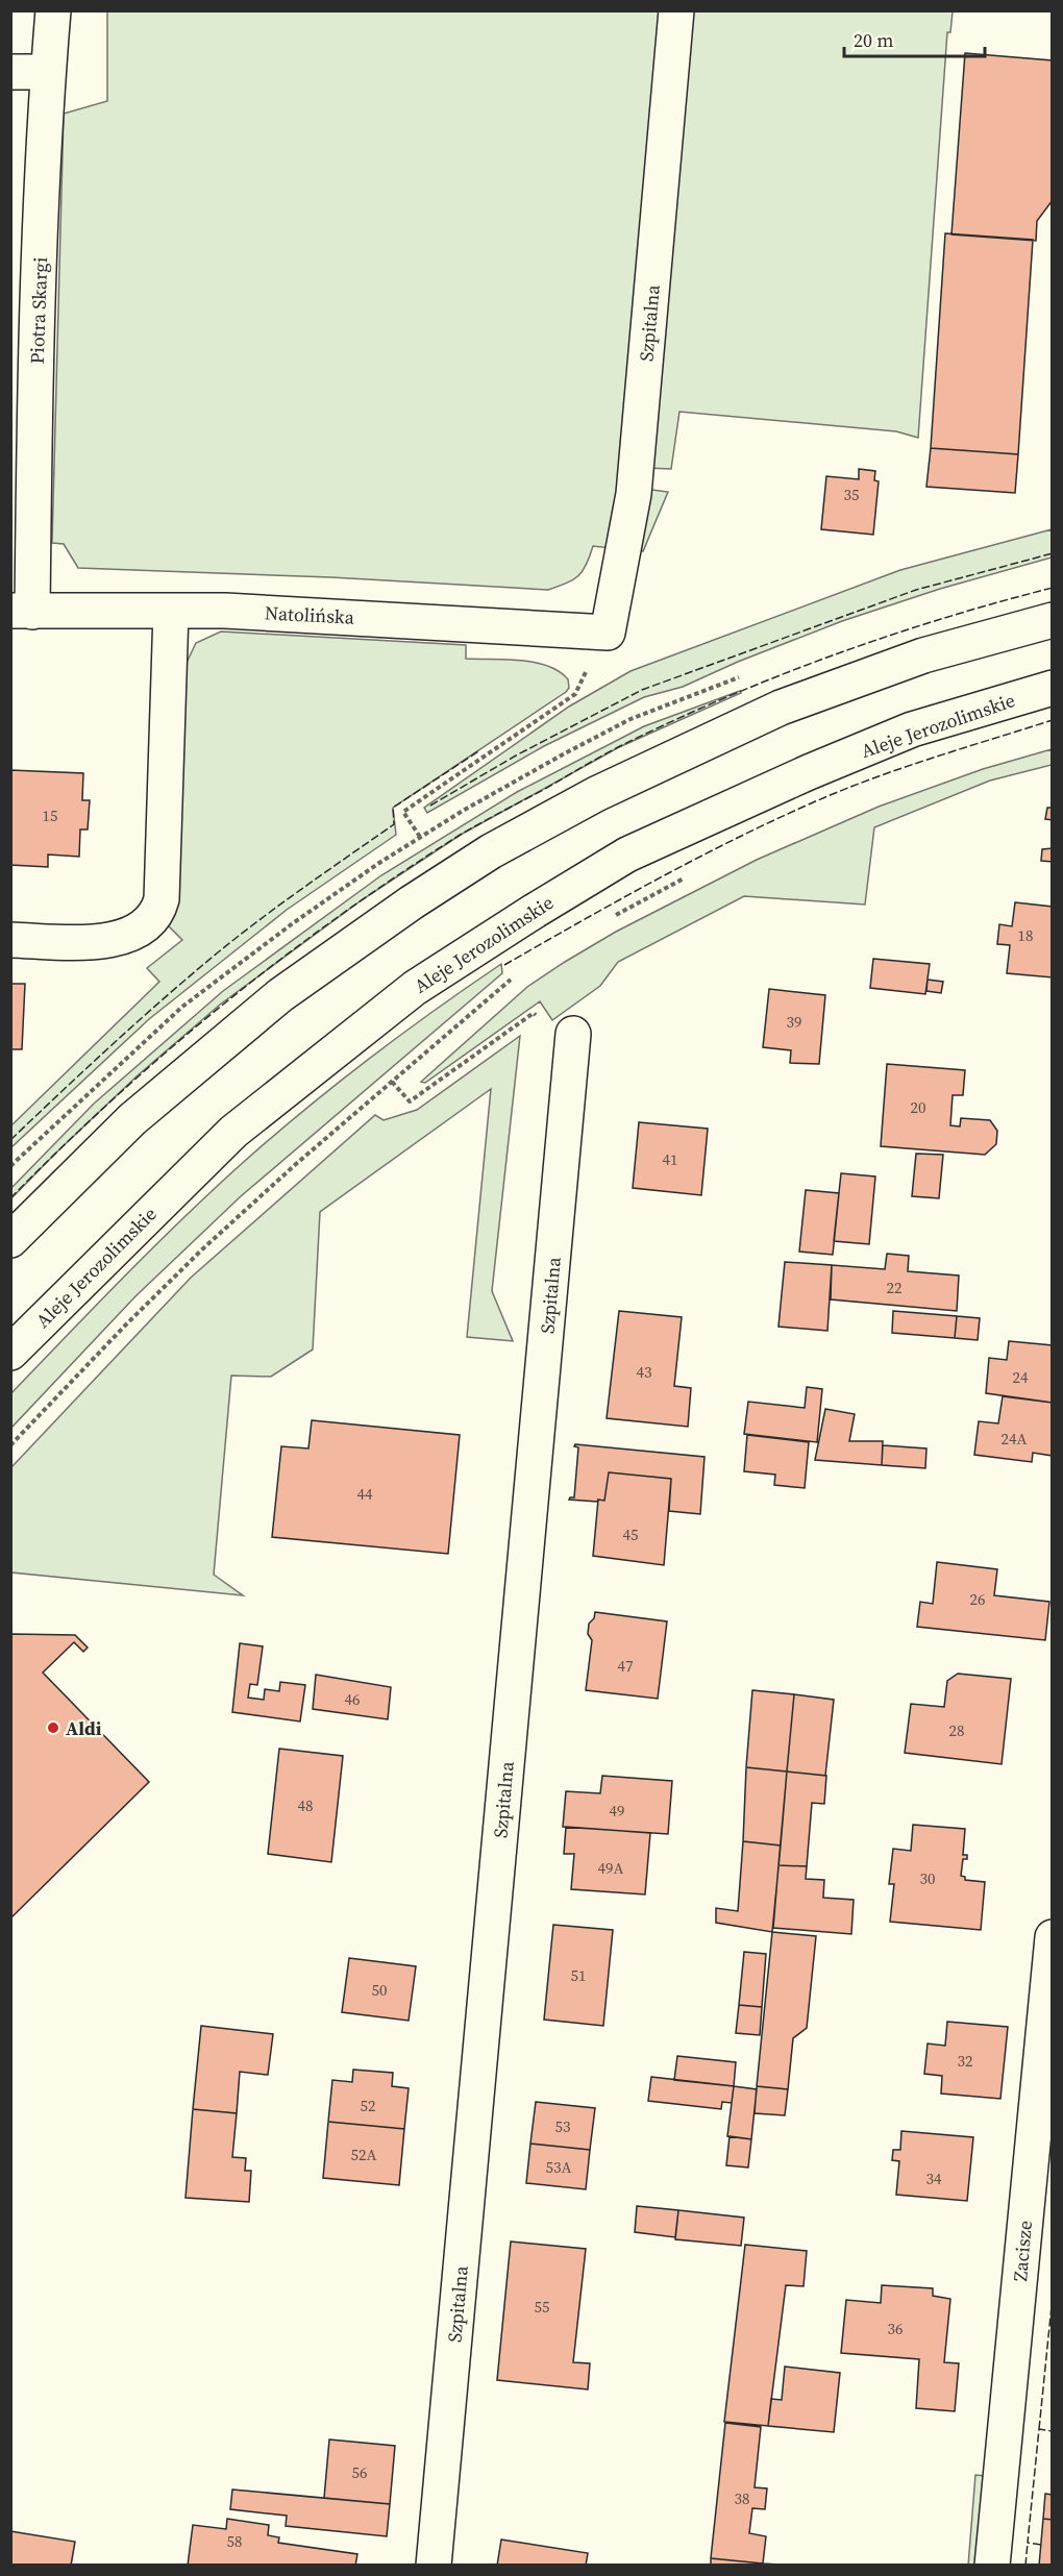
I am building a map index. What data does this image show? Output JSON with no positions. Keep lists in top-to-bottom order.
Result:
{
  "streets": {
    "street": [
      "Piotra Skargi",
      "Szpitalna",
      "Natolińska",
      "Aleje Jerozolimskie",
      "Zacisze"
    ]
  },
  "crossings": [
    ["Piotra Skargi", "Natolińska"],
    ["Szpitalna", "Natolińska"]
  ],
  "places": ["Aldi"],
  "house_numbers": [
    "35",
    "15",
    "18",
    "39",
    "20",
    "41",
    "22",
    "43",
    "24",
    "24A",
    "44",
    "45",
    "26",
    "47",
    "46",
    "28",
    "48",
    "49",
    "49A",
    "30",
    "51",
    "50",
    "32",
    "52",
    "53",
    "52A",
    "53A",
    "34",
    "55",
    "36",
    "56",
    "38",
    "58"
  ],
  "scale_bar": "20 m"
}
